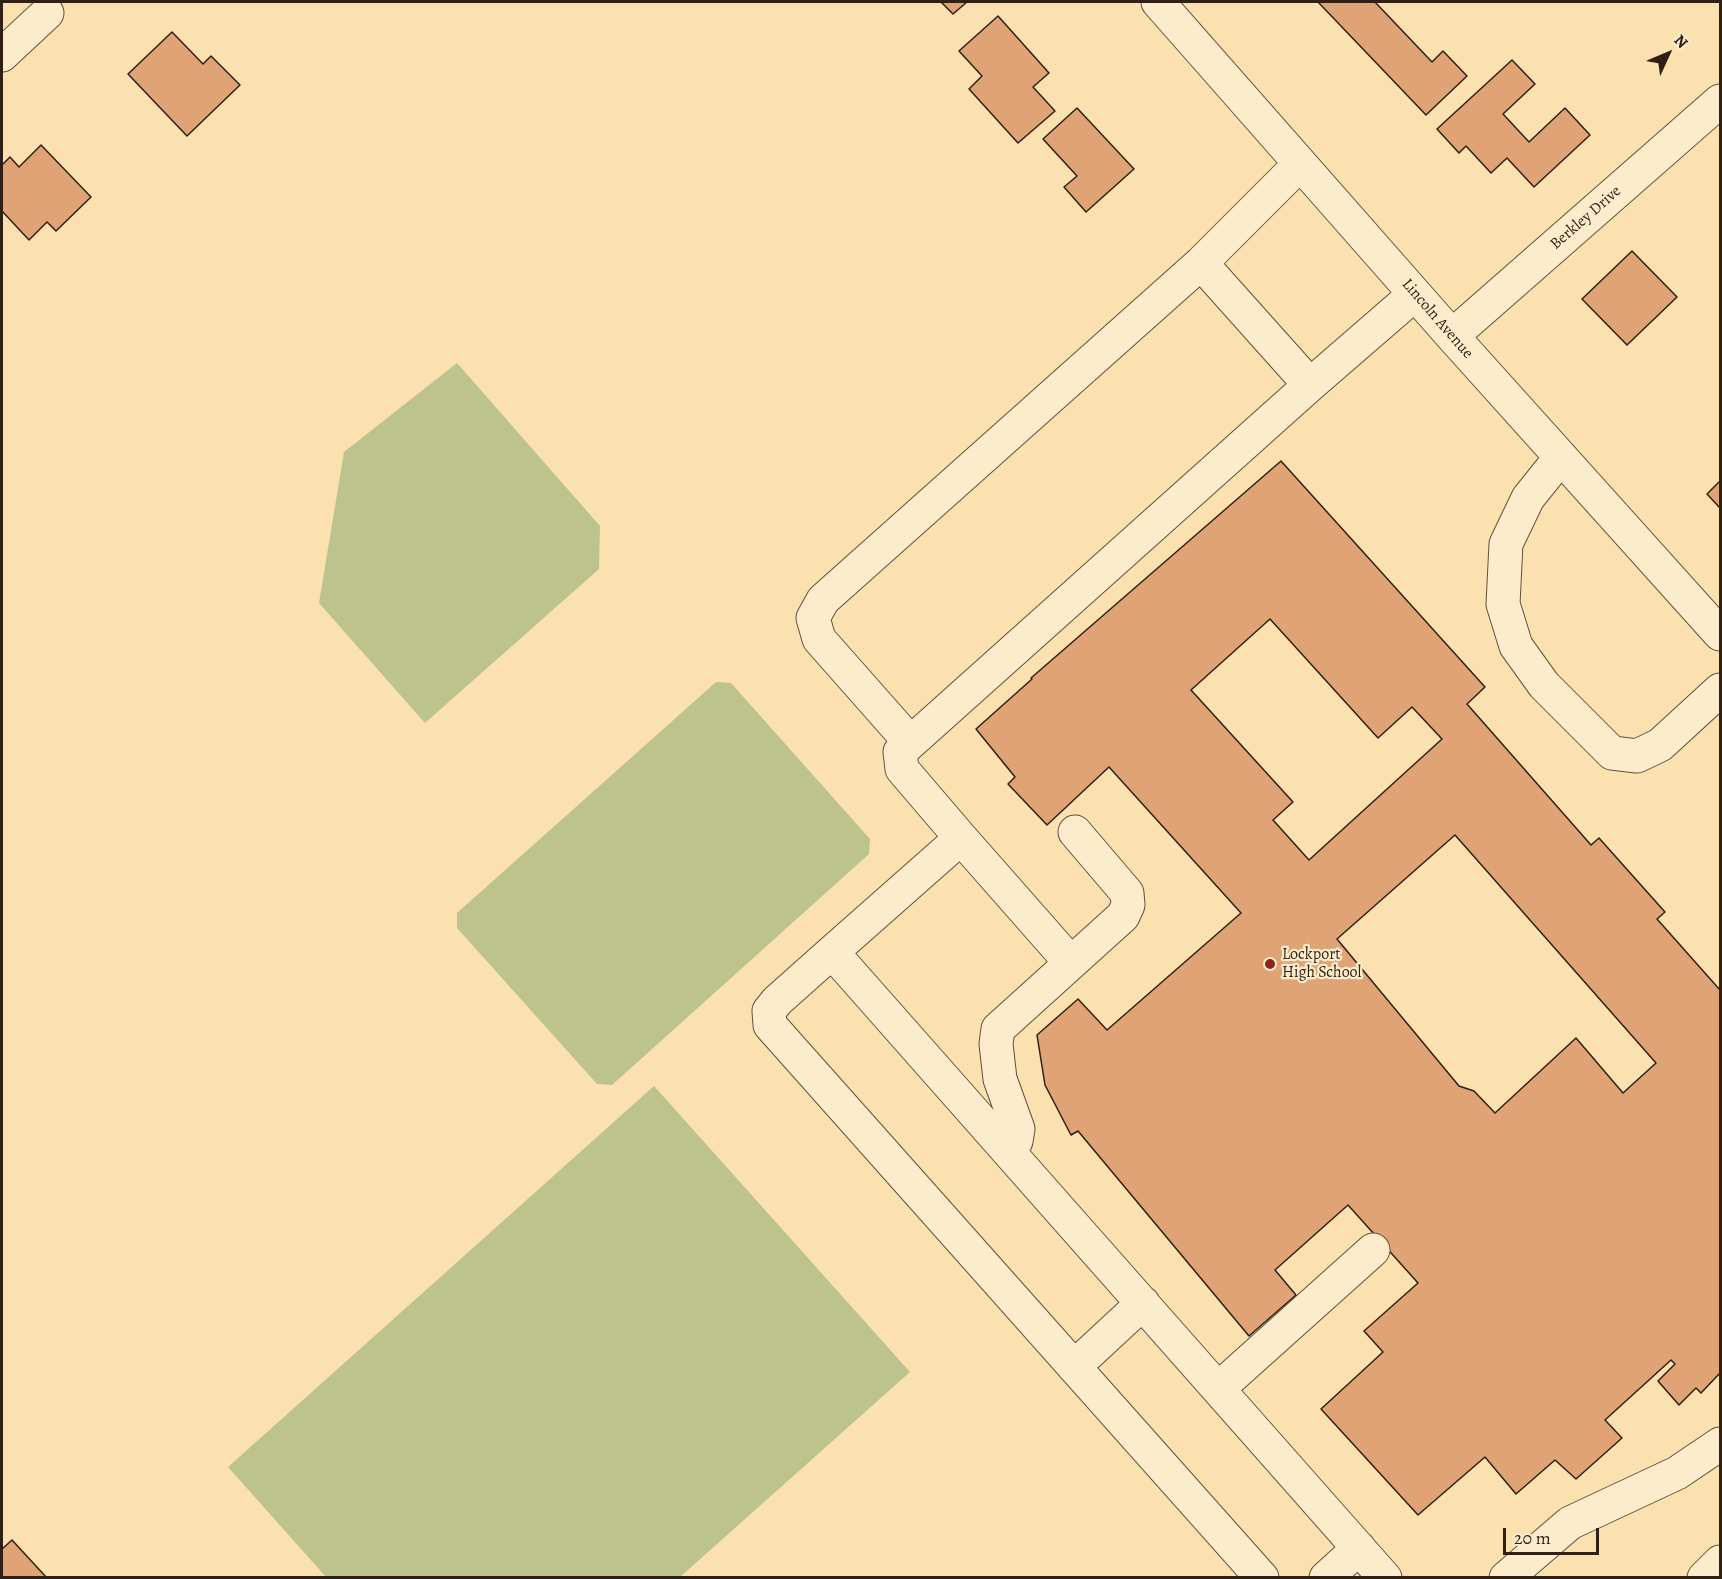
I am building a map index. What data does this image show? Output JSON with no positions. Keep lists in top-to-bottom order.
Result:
{
  "streets": {
    "street": ["Berkley Drive", "Lincoln Avenue"]
  },
  "crossings": [
    ["Berkley Drive", "Lincoln Avenue"]
  ],
  "places": ["Lockport High School"],
  "scale_bar": "20 m",
  "north": "top right"
}
